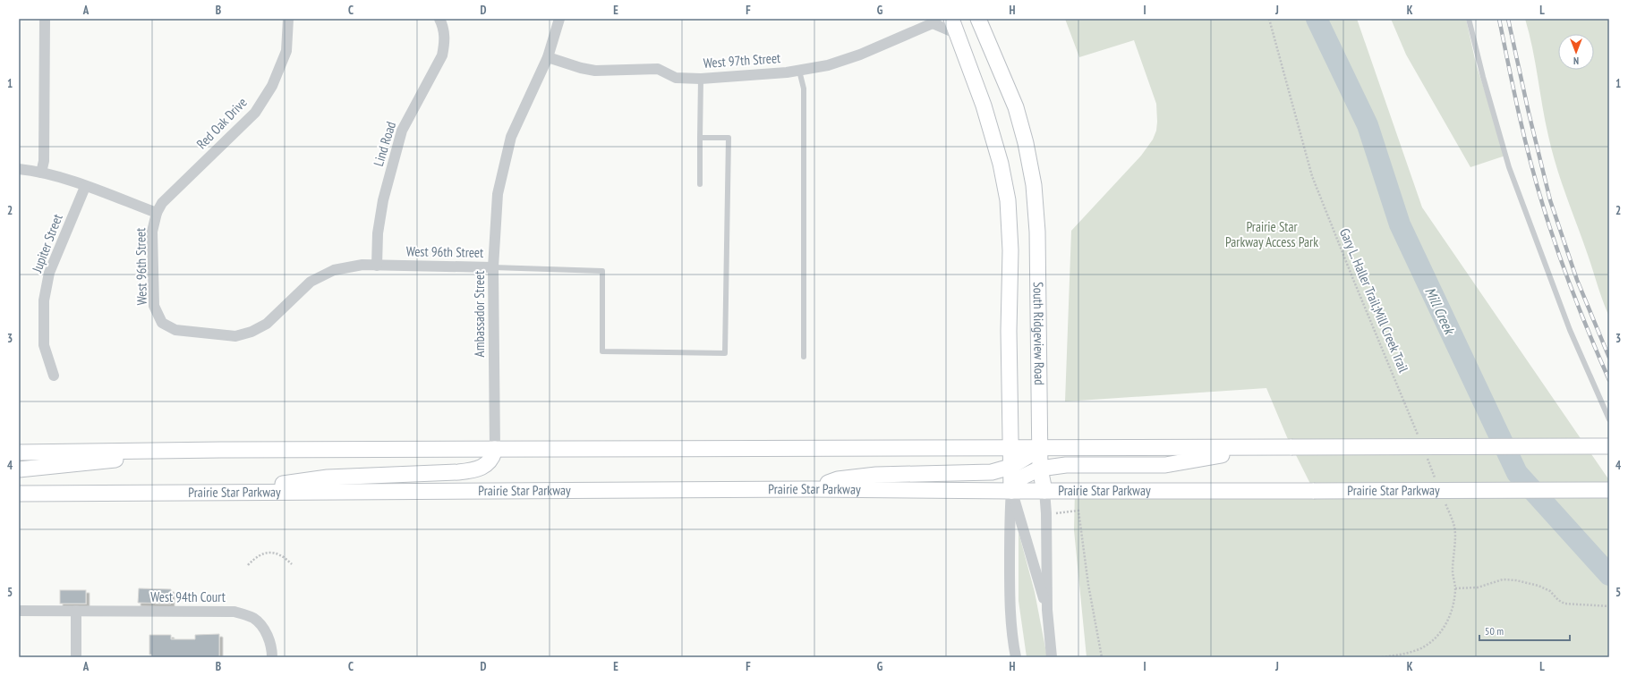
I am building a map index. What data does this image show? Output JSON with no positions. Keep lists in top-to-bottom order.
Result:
{
  "streets": {
    "main road": ["South Ridgeview Road", "Prairie Star Parkway"],
    "street": [
      "West 97th Street",
      "Red Oak Drive",
      "Lind Road",
      "Jupiter Street",
      "West 96th Street",
      "Ambassador Street",
      "West 94th Court"
    ],
    "path": ["Gary L. Haller Trail;Mill Creek Trail"]
  },
  "crossings": [
    ["West 97th Street", "Ambassador Street"],
    ["West 97th Street", "South Ridgeview Road"],
    ["Red Oak Drive", "West 96th Street"],
    ["Lind Road", "West 96th Street"],
    ["Jupiter Street", "West 96th Street"],
    ["West 96th Street", "Ambassador Street"],
    ["South Ridgeview Road", "Prairie Star Parkway"]
  ],
  "water": ["Mill Creek"],
  "parks": ["Prairie Star Parkway Access Park"],
  "scale_bar": "50 m",
  "north": "bottom",
  "grid": {
    "columns": [
      "A",
      "B",
      "C",
      "D",
      "E",
      "F",
      "G",
      "H",
      "I",
      "J",
      "K",
      "L"
    ],
    "rows": [
      "1",
      "2",
      "3",
      "4",
      "5"
    ]
  }
}
